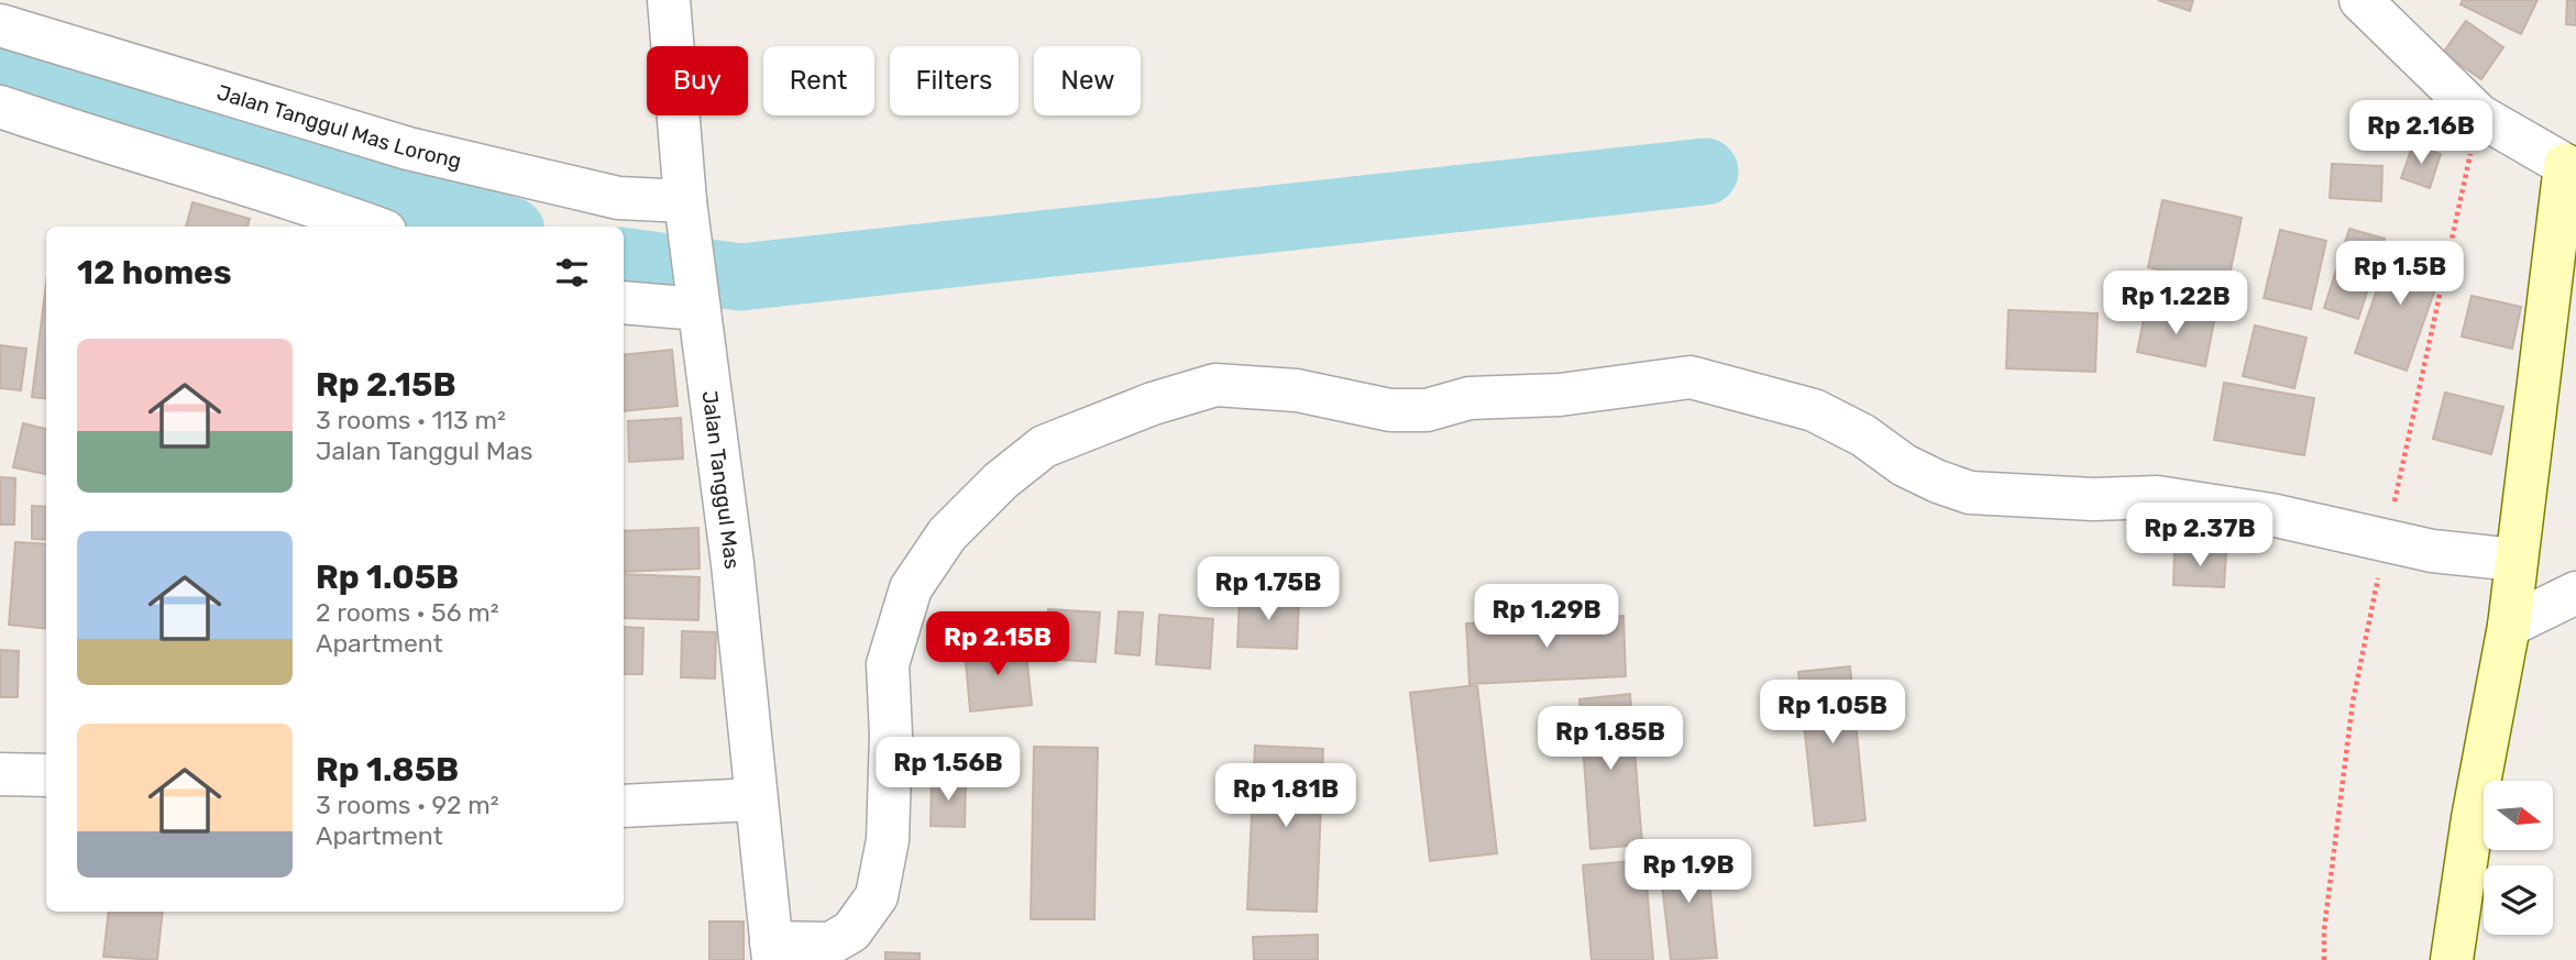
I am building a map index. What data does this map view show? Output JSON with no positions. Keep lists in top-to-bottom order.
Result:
{
  "streets": {
    "street": ["Jalan Tanggul Mas Lorong", "Jalan Tanggul Mas"]
  },
  "crossings": [
    ["Jalan Tanggul Mas Lorong", "Jalan Tanggul Mas"]
  ],
  "north": "right",
  "page": {
    "chip": [
      "Buy",
      "Rent",
      "Filters",
      "New"
    ],
    "price": [
      "Rp 2.16B",
      "Rp 1.5B",
      "Rp 1.22B",
      "Rp 2.37B",
      "Rp 1.75B",
      "Rp 1.29B",
      "Rp 2.15B",
      "Rp 1.05B",
      "Rp 1.85B",
      "Rp 1.56B",
      "Rp 1.81B",
      "Rp 1.9B"
    ],
    "heading": "12 homes",
    "list": [
      {
        "name": "Rp 2.15B",
        "note": "3 rooms · 113 m² · Jalan Tanggul Mas"
      },
      {
        "name": "Rp 1.05B",
        "note": "2 rooms · 56 m² · Apartment"
      },
      {
        "name": "Rp 1.85B",
        "note": "3 rooms · 92 m² · Apartment"
      }
    ]
  }
}
